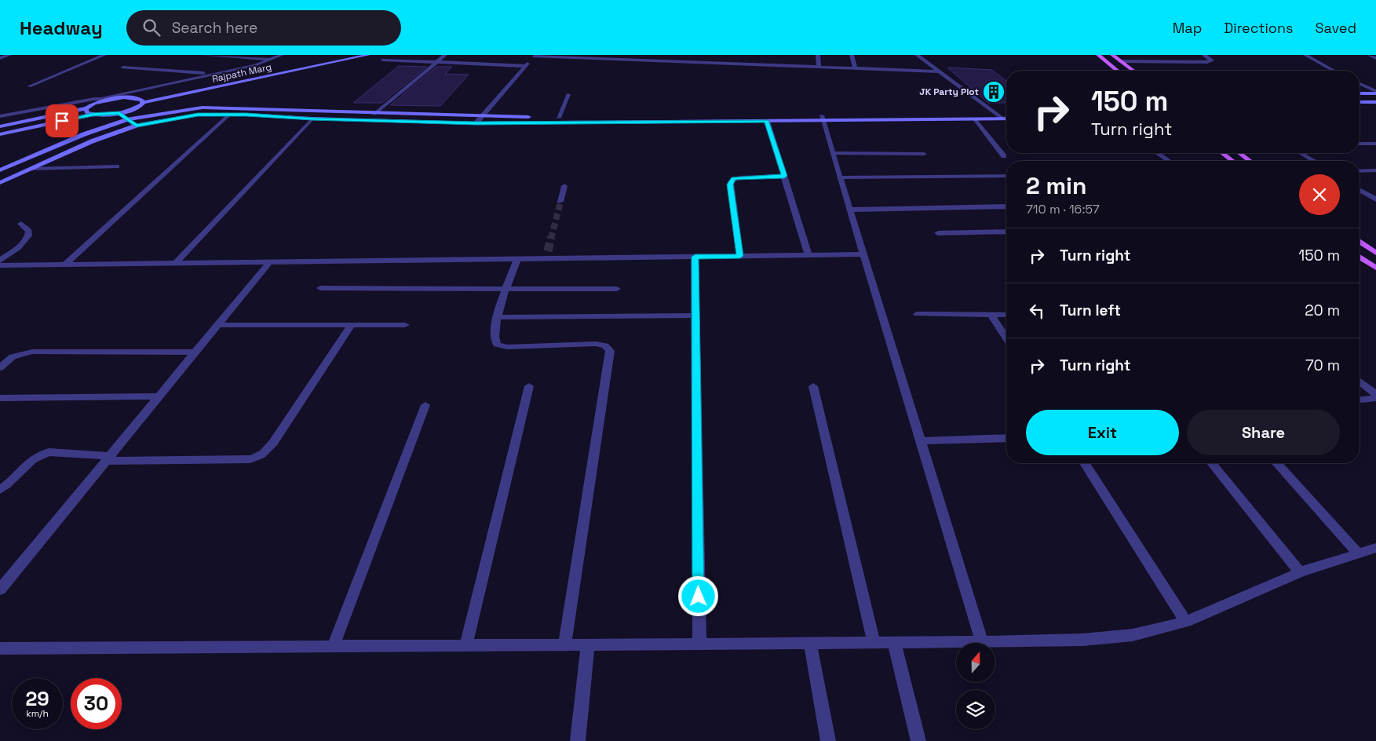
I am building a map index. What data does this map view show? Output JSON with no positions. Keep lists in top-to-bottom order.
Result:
{
  "streets": {
    "street": ["Rajpath Marg"]
  },
  "places": {
    "building": ["JK Party Plot"]
  },
  "north": "top",
  "page": {
    "header": "Headway",
    "search": "Search here",
    "nav": ["Map", "Directions", "Saved"],
    "turn": ["150 m", "Turn right"],
    "heading": ["2 min", "710 m · 16:57"],
    "list": [
      {
        "name": "Turn right",
        "value": "150 m"
      },
      {
        "name": "Turn left",
        "value": "20 m"
      },
      {
        "name": "Turn right",
        "value": "70 m"
      }
    ],
    "buttons": ["Exit", "Share"],
    "speed": "29 km/h",
    "limit": "30"
  }
}
